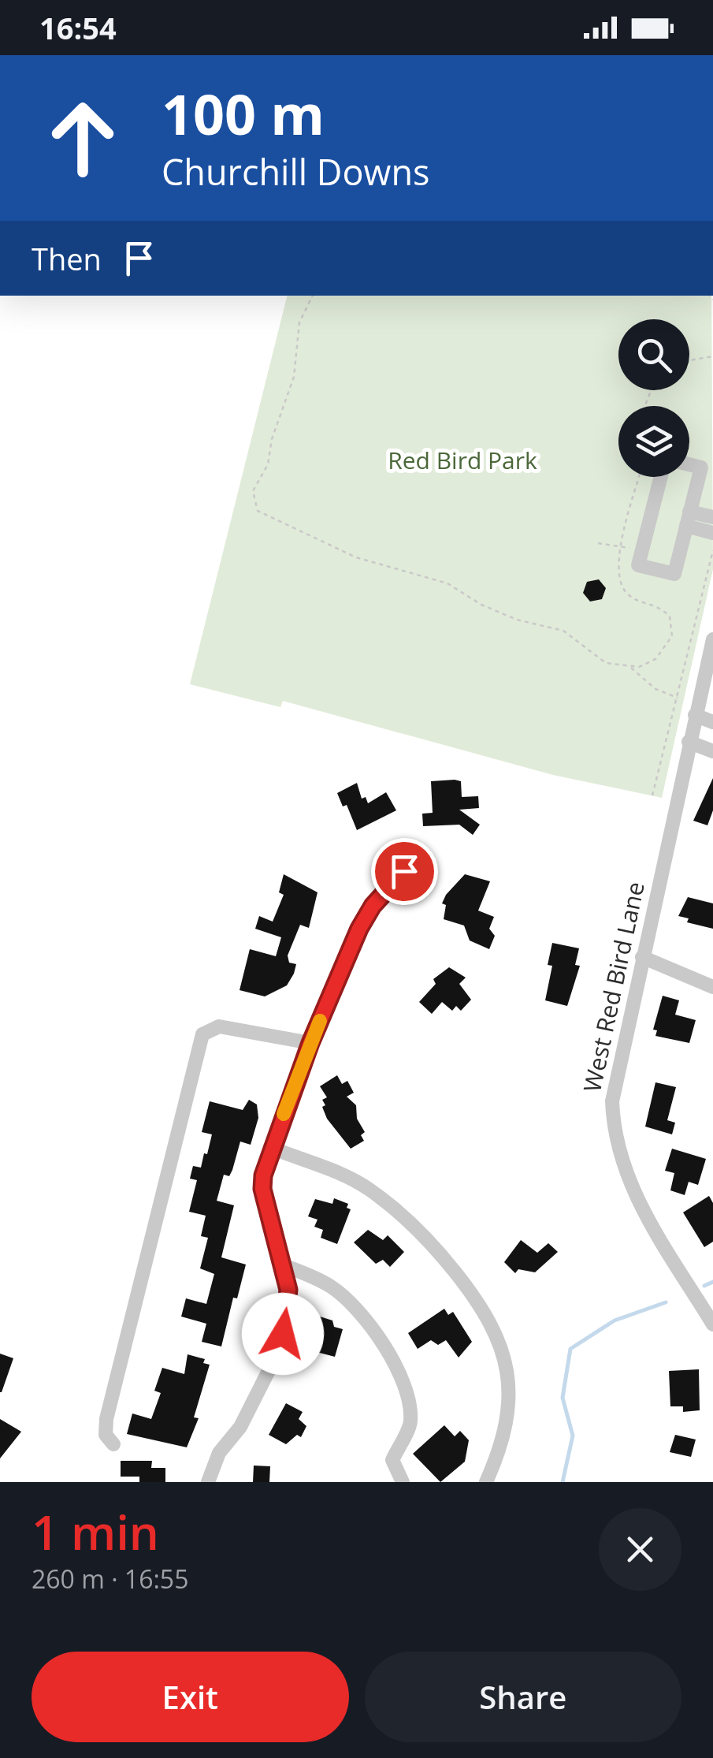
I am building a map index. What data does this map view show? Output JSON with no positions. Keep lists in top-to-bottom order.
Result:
{
  "streets": {
    "street": ["West Red Bird Lane"]
  },
  "parks": ["Red Bird Park"],
  "page": {
    "status": "16:54",
    "turn": ["100 m", "Churchill Downs"],
    "then": "Then",
    "heading": ["1 min", "260 m · 16:55"],
    "buttons": ["Exit", "Share"]
  }
}
